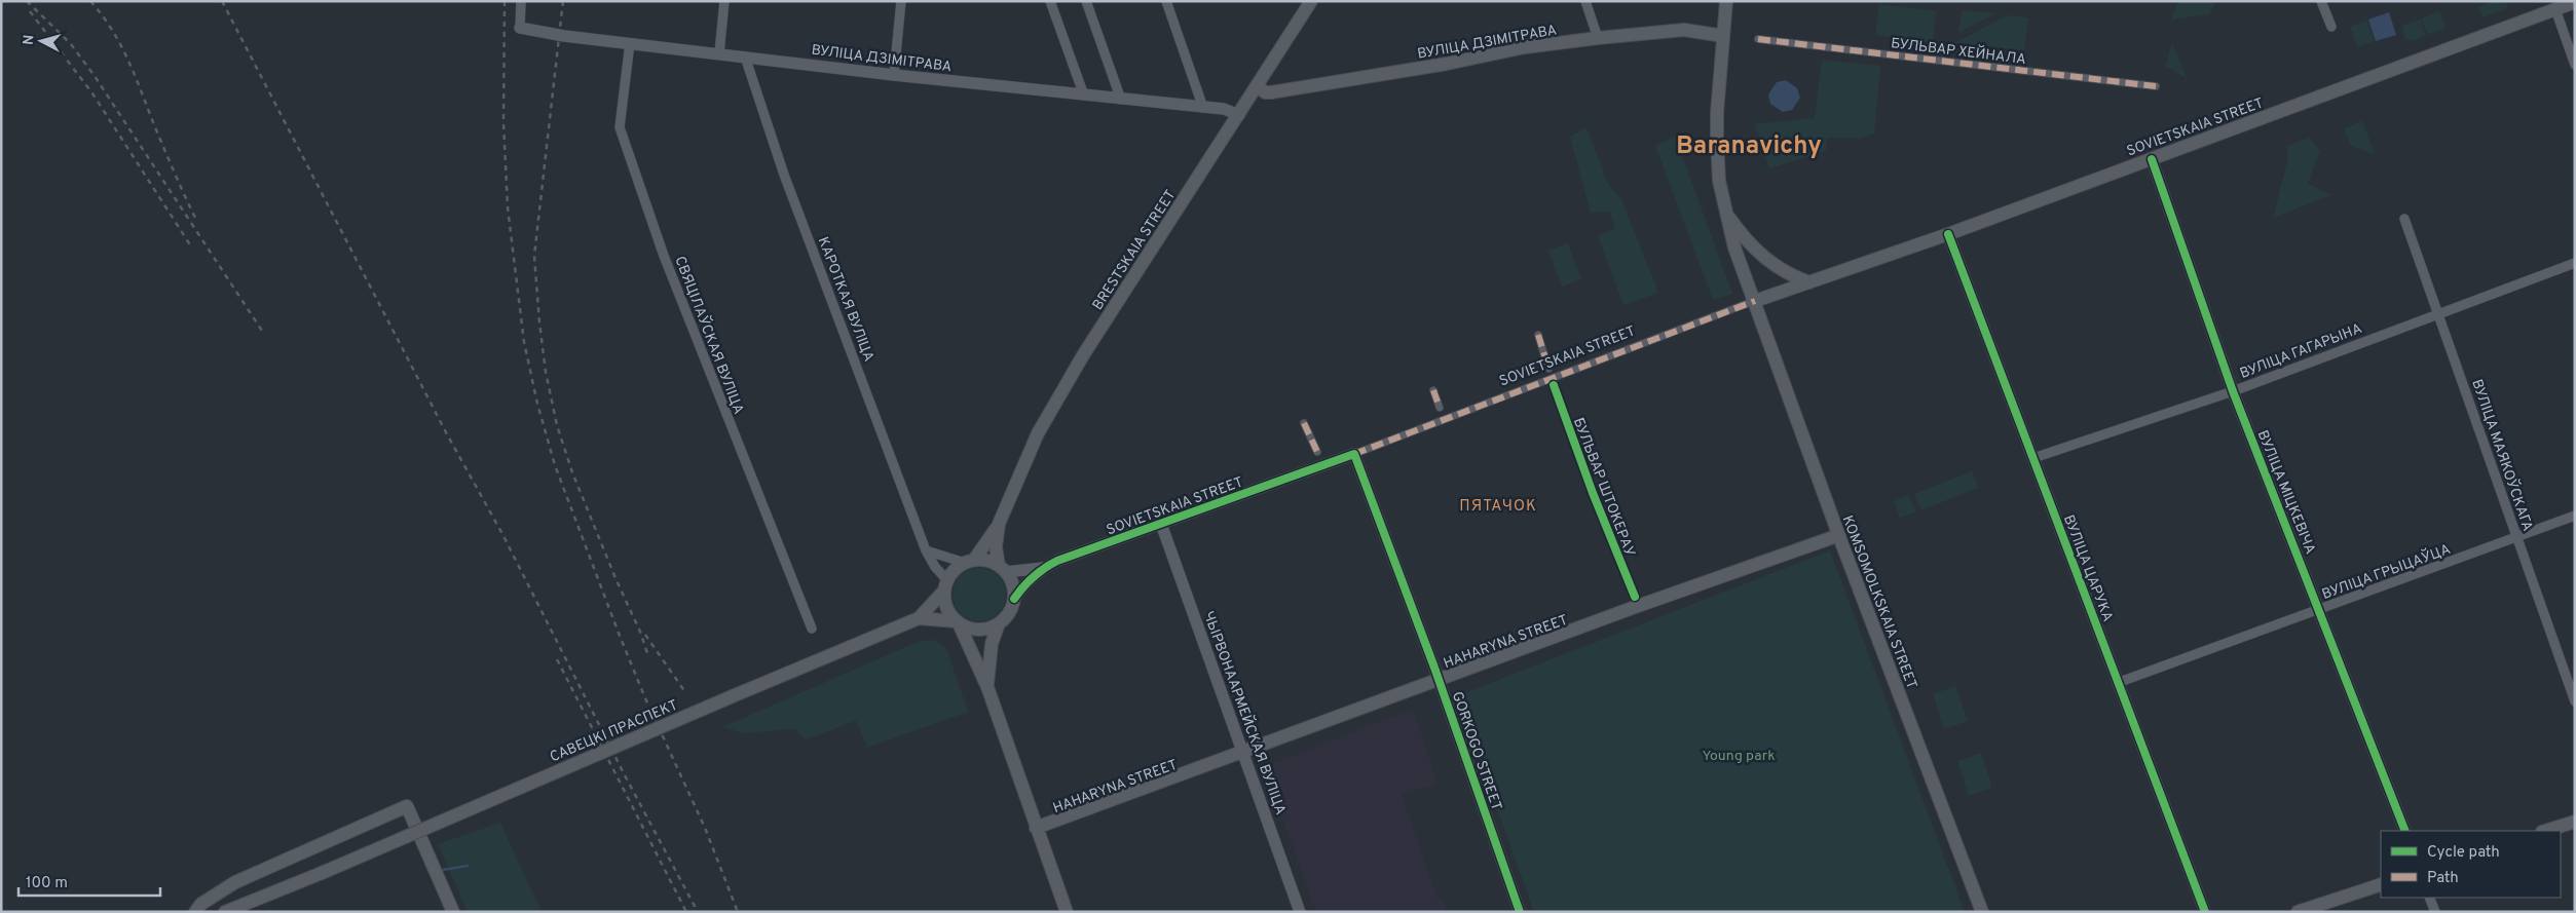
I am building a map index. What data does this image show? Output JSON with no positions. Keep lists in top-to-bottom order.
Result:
{
  "streets": {
    "main road": [
      "ВУЛІЦА ДЗІМІТРАВА",
      "SOVIETSKAIA STREET",
      "BRESTSKAIA STREET",
      "KOMSOMOLKSKAIA STREET",
      "HAHARYNA STREET",
      "САВЕЦКІ ПРАСПЕКТ"
    ],
    "street": [
      "БУЛЬВАР ХЕЙНАЛА",
      "КАРОТКАЯ ВУЛІЦА",
      "СВЯЦІЛАЎСКАЯ ВУЛІЦА",
      "ВУЛІЦА ГАГАРЫНА",
      "ВУЛІЦА МАЯКОЎСКАГА",
      "БУЛЬВАР ШТОКЕРАУ",
      "ВУЛІЦА МІЦКЕВІЧА",
      "ВУЛІЦА ЦАРУКА",
      "ВУЛІЦА ГРЫЦАЎЦА",
      "ЧЫРВОНААРМЕЙСКАЯ ВУЛІЦА",
      "GORKOGO STREET"
    ]
  },
  "crossings": [
    ["ВУЛІЦА ДЗІМІТРАВА", "BRESTSKAIA STREET"],
    ["ВУЛІЦА ДЗІМІТРАВА", "КАРОТКАЯ ВУЛІЦА"],
    ["ВУЛІЦА ДЗІМІТРАВА", "СВЯЦІЛАЎСКАЯ ВУЛІЦА"],
    ["ВУЛІЦА ДЗІМІТРАВА", "KOMSOMOLKSKAIA STREET"],
    ["SOVIETSKAIA STREET", "BRESTSKAIA STREET"],
    ["SOVIETSKAIA STREET", "КАРОТКАЯ ВУЛІЦА"],
    ["SOVIETSKAIA STREET", "ВУЛІЦА МІЦКЕВІЧА"],
    ["SOVIETSKAIA STREET", "ВУЛІЦА ЦАРУКА"],
    ["SOVIETSKAIA STREET", "KOMSOMOLKSKAIA STREET"],
    ["SOVIETSKAIA STREET", "ЧЫРВОНААРМЕЙСКАЯ ВУЛІЦА"],
    ["SOVIETSKAIA STREET", "САВЕЦКІ ПРАСПЕКТ"],
    ["SOVIETSKAIA STREET", "GORKOGO STREET"],
    ["BRESTSKAIA STREET", "КАРОТКАЯ ВУЛІЦА"],
    ["BRESTSKAIA STREET", "САВЕЦКІ ПРАСПЕКТ"],
    ["КАРОТКАЯ ВУЛІЦА", "САВЕЦКІ ПРАСПЕКТ"],
    ["ВУЛІЦА ГАГАРЫНА", "ВУЛІЦА МАЯКОЎСКАГА"],
    ["ВУЛІЦА ГАГАРЫНА", "ВУЛІЦА МІЦКЕВІЧА"],
    ["ВУЛІЦА ГАГАРЫНА", "ВУЛІЦА ЦАРУКА"],
    ["ВУЛІЦА МАЯКОЎСКАГА", "ВУЛІЦА ГРЫЦАЎЦА"],
    ["ВУЛІЦА МІЦКЕВІЧА", "ВУЛІЦА ГРЫЦАЎЦА"],
    ["ВУЛІЦА ЦАРУКА", "ВУЛІЦА ГРЫЦАЎЦА"],
    ["KOMSOMOLKSKAIA STREET", "HAHARYNA STREET"],
    ["HAHARYNA STREET", "ЧЫРВОНААРМЕЙСКАЯ ВУЛІЦА"],
    ["HAHARYNA STREET", "GORKOGO STREET"]
  ],
  "districts": ["Baranavichy", "ПЯТАЧОК"],
  "parks": ["Young park"],
  "legend": ["Cycle path", "Path"],
  "scale_bar": "100 m",
  "north": "left"
}
